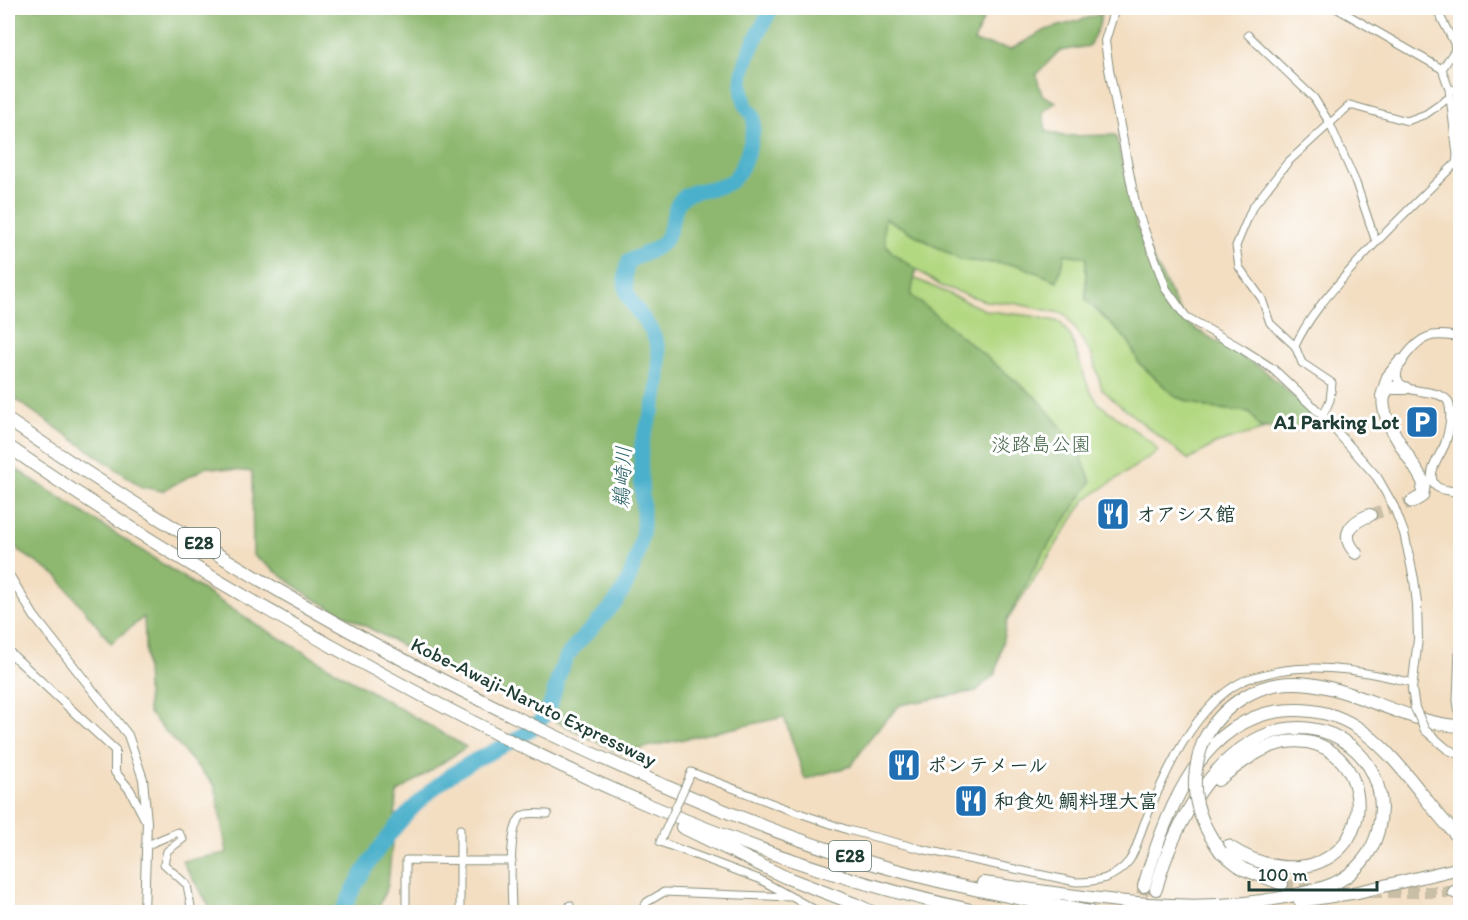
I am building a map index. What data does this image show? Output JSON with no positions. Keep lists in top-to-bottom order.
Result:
{
  "streets": {
    "highway": ["E28", "Kobe-Awaji-Naruto Expressway"]
  },
  "water": ["鵜崎川"],
  "parks": ["淡路島公園"],
  "places": {
    "parking": ["A1 Parking Lot"],
    "restaurant": ["オアシス館", "ポンテメール", "和食処 鯛料理大富"]
  },
  "scale_bar": "100 m"
}
